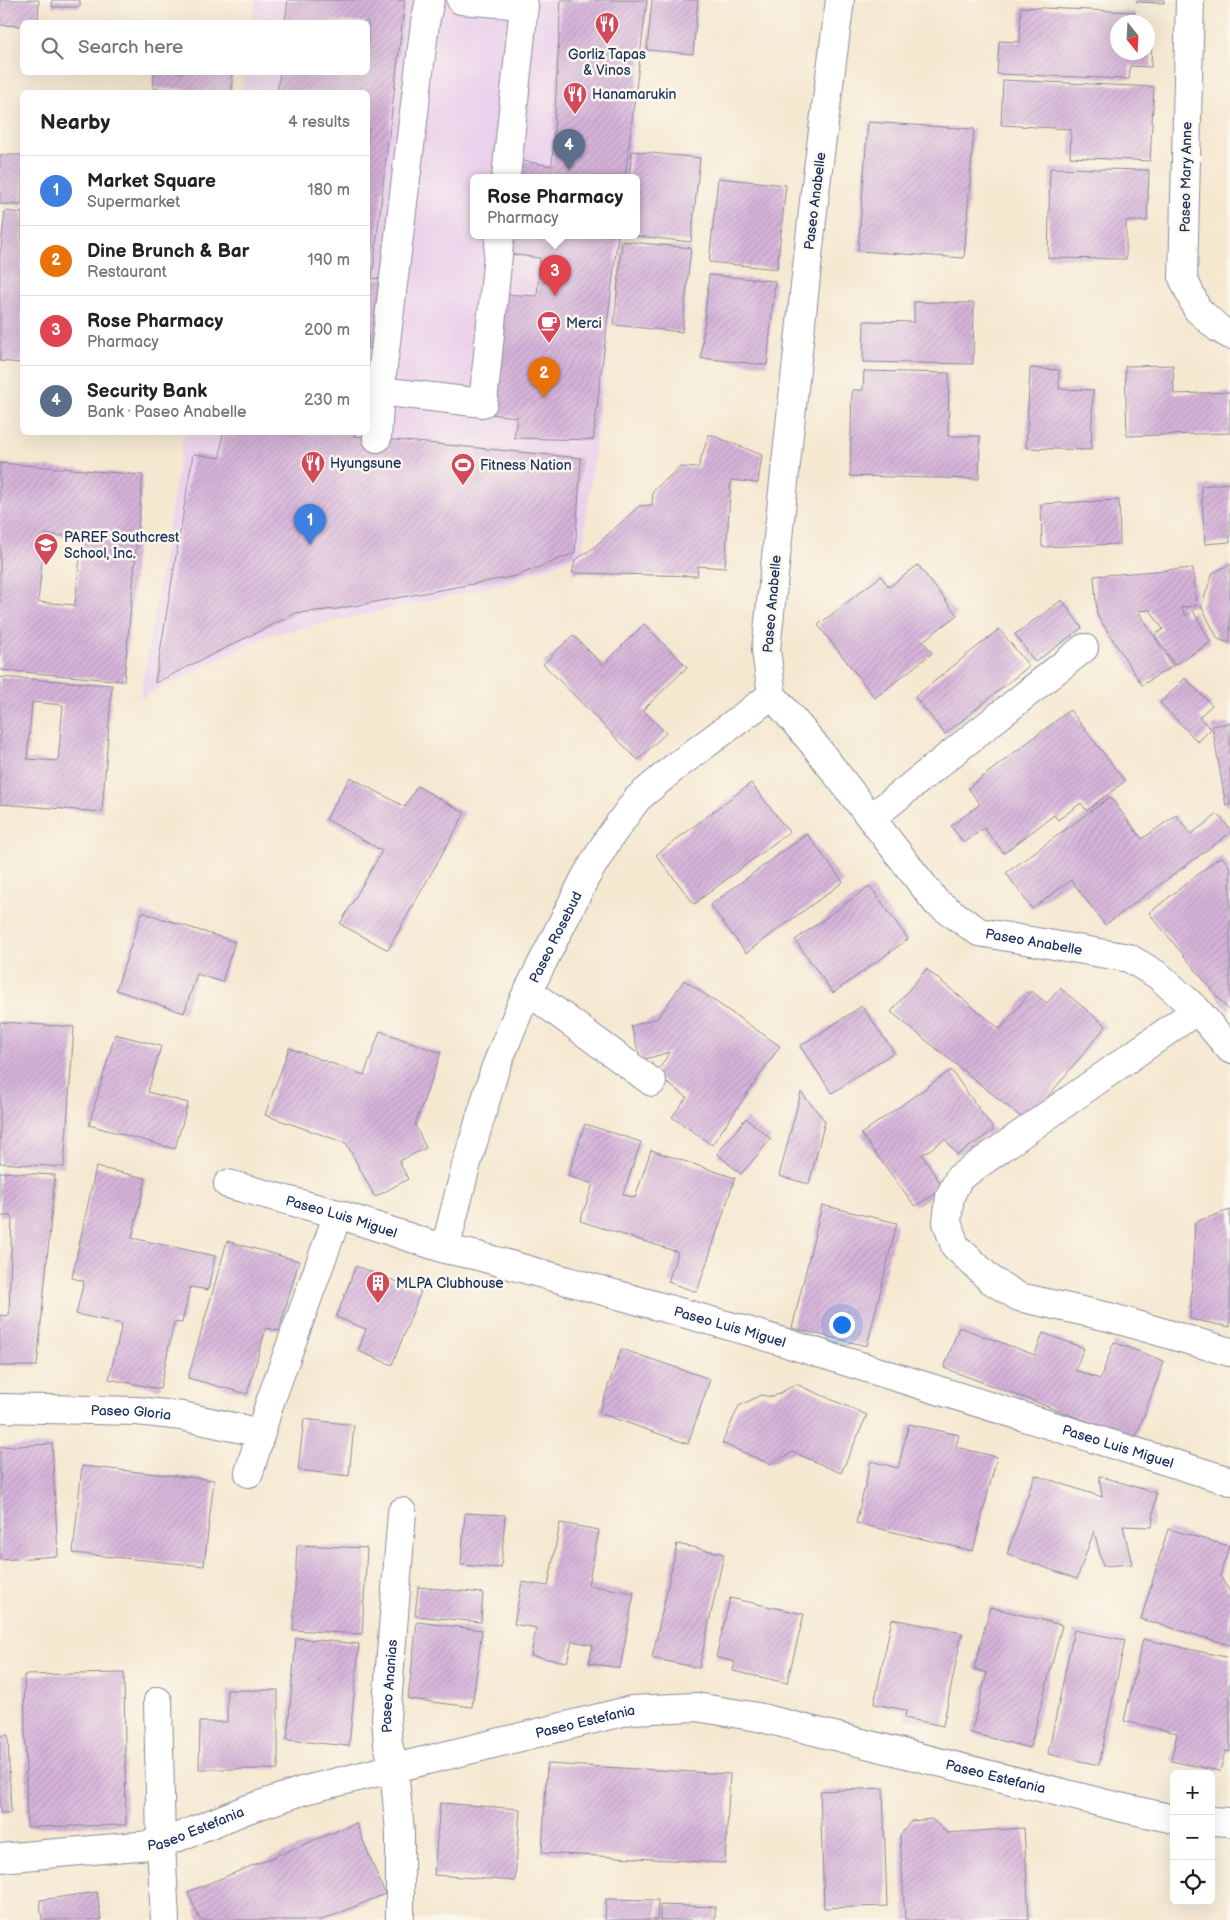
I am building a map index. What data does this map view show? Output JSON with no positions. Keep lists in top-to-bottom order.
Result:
{
  "streets": {
    "street": [
      "Paseo Mary Anne",
      "Paseo Anabelle",
      "Paseo Rosebud",
      "Paseo Luis Miguel",
      "Paseo Gloria",
      "Paseo Ananias",
      "Paseo Estefania"
    ]
  },
  "crossings": [
    ["Paseo Anabelle", "Paseo Rosebud"],
    ["Paseo Rosebud", "Paseo Luis Miguel"],
    ["Paseo Ananias", "Paseo Estefania"]
  ],
  "places": {
    "restaurant": ["Gorliz Tapas & Vinos", "Hanamarukin", "Hyungsune"],
    "cafe": ["Merci"],
    "sports": ["Fitness Nation"],
    "school or university": ["PAREF Southcrest School, Inc."],
    "building": ["MLPA Clubhouse"]
  },
  "north": "bottom",
  "page": {
    "search": "Search here",
    "heading": ["Nearby", "4 results"],
    "pins": [
      "4",
      "3",
      "2",
      "1"
    ],
    "list": [
      {
        "mark": "1",
        "name": "Market Square",
        "note": "Supermarket",
        "value": "180 m"
      },
      {
        "mark": "2",
        "name": "Dine Brunch & Bar",
        "note": "Restaurant",
        "value": "190 m"
      },
      {
        "mark": "3",
        "name": "Rose Pharmacy",
        "note": "Pharmacy",
        "value": "200 m"
      },
      {
        "mark": "4",
        "name": "Security Bank",
        "note": "Bank · Paseo Anabelle",
        "value": "230 m"
      }
    ],
    "popup": ["Rose Pharmacy", "Pharmacy"],
    "map_buttons": ["+", "−"]
  }
}
